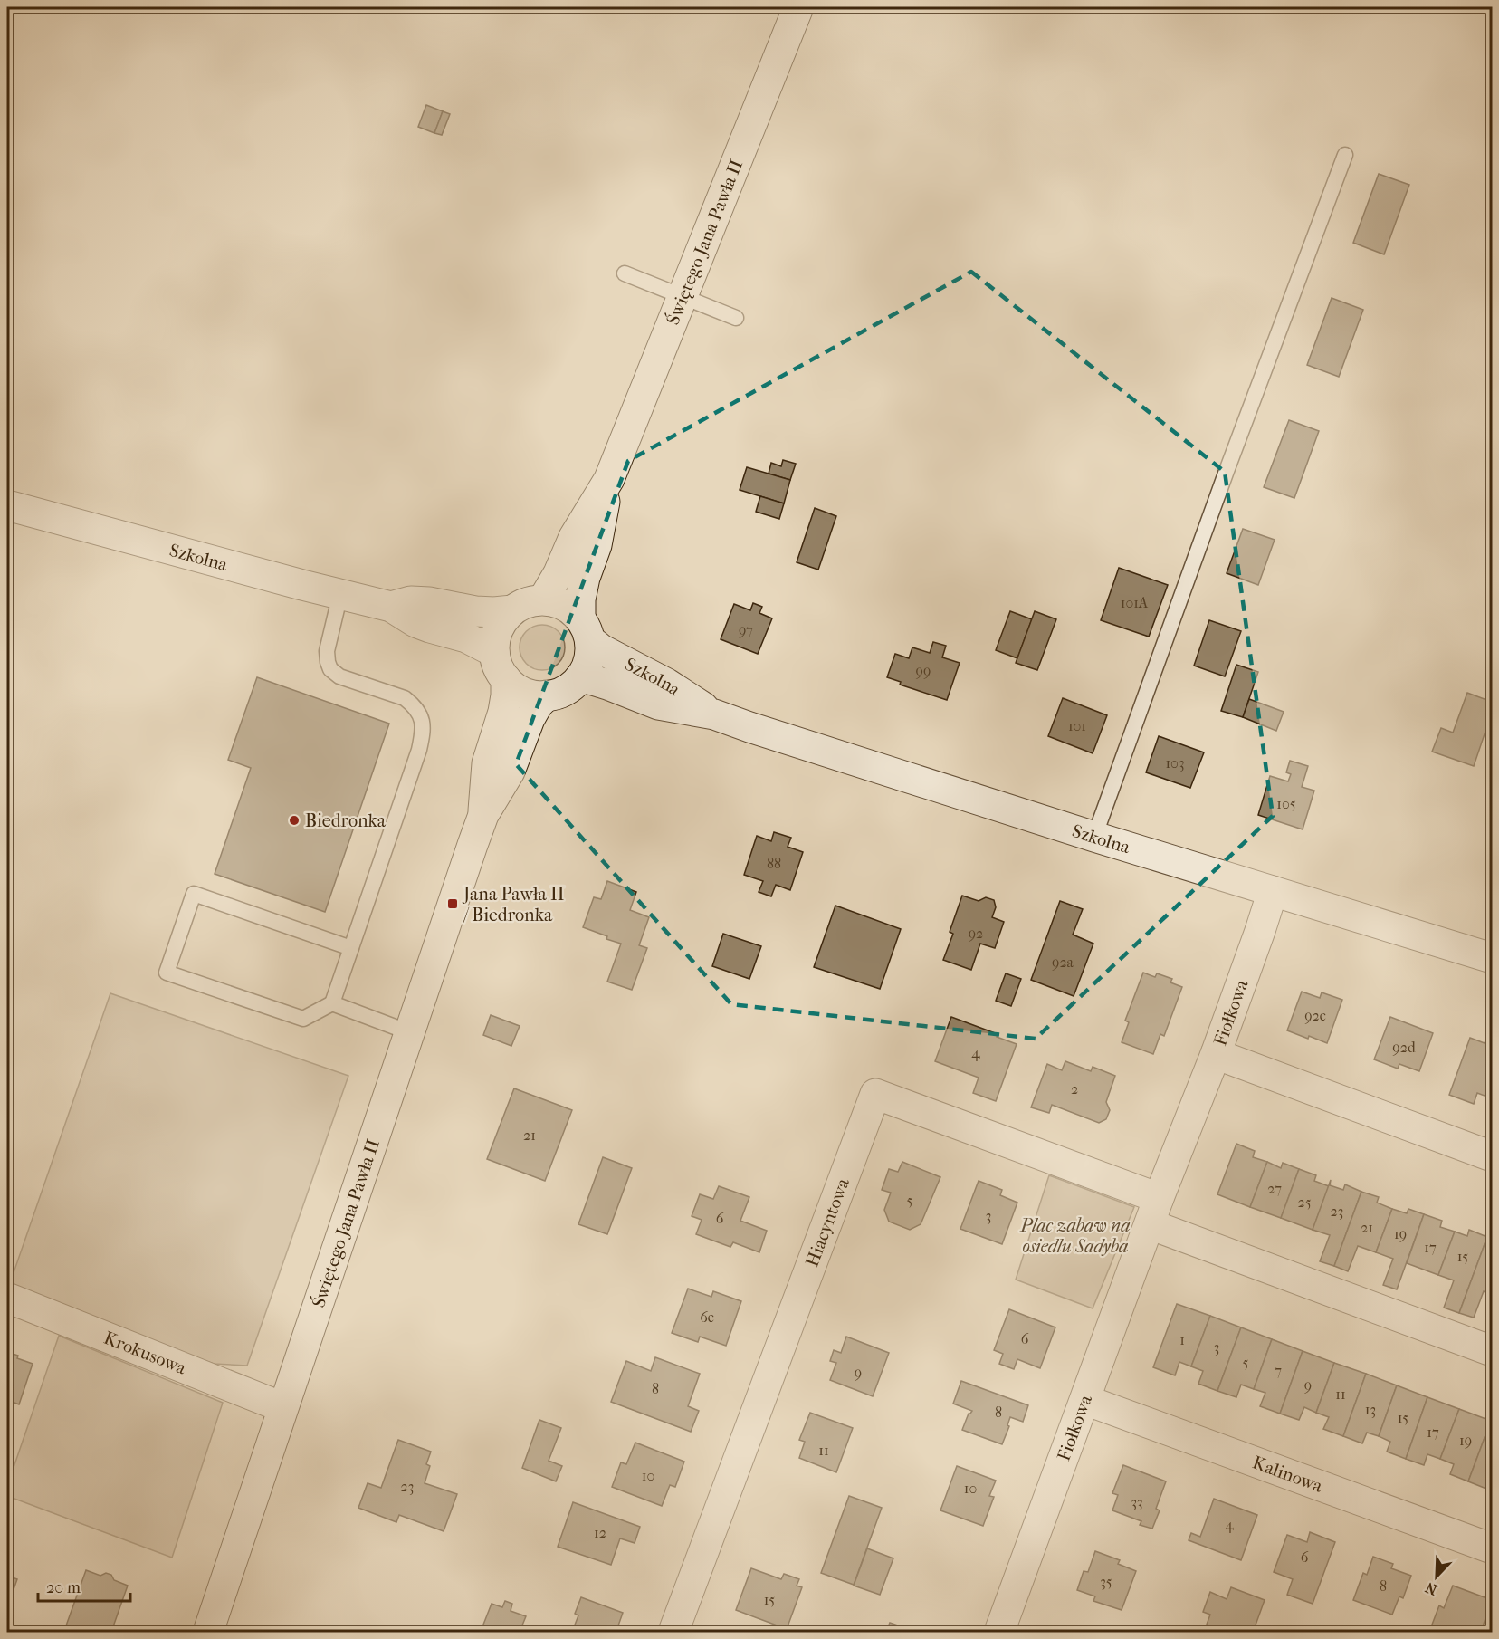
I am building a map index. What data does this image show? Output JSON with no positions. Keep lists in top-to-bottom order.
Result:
{
  "streets": {
    "street": [
      "Świętego Jana Pawła II",
      "Szkolna",
      "Fiołkowa",
      "Hiacyntowa",
      "Krokusowa",
      "Kalinowa"
    ]
  },
  "crossings": [
    ["Świętego Jana Pawła II", "Szkolna"],
    ["Świętego Jana Pawła II", "Krokusowa"],
    ["Szkolna", "Fiołkowa"],
    ["Fiołkowa", "Hiacyntowa"],
    ["Fiołkowa", "Kalinowa"]
  ],
  "parks": ["Plac zabaw na osiedlu Sadyba"],
  "places": {
    "other": ["Biedronka"],
    "transit": ["Jana Pawła II / Biedronka"]
  },
  "house_numbers": [
    "101A",
    "97",
    "99",
    "101",
    "103",
    "105",
    "88",
    "92",
    "92a",
    "92c",
    "92d",
    "4",
    "2",
    "21",
    "27",
    "5",
    "25",
    "23",
    "3",
    "6",
    "21",
    "19",
    "17",
    "15",
    "6c",
    "6",
    "1",
    "3",
    "5",
    "7",
    "9",
    "9",
    "8",
    "11",
    "13",
    "8",
    "15",
    "17",
    "19",
    "11",
    "10",
    "23",
    "10",
    "33",
    "4",
    "12",
    "6",
    "35",
    "8",
    "15"
  ],
  "scale_bar": "20 m",
  "north": "bottom left"
}
